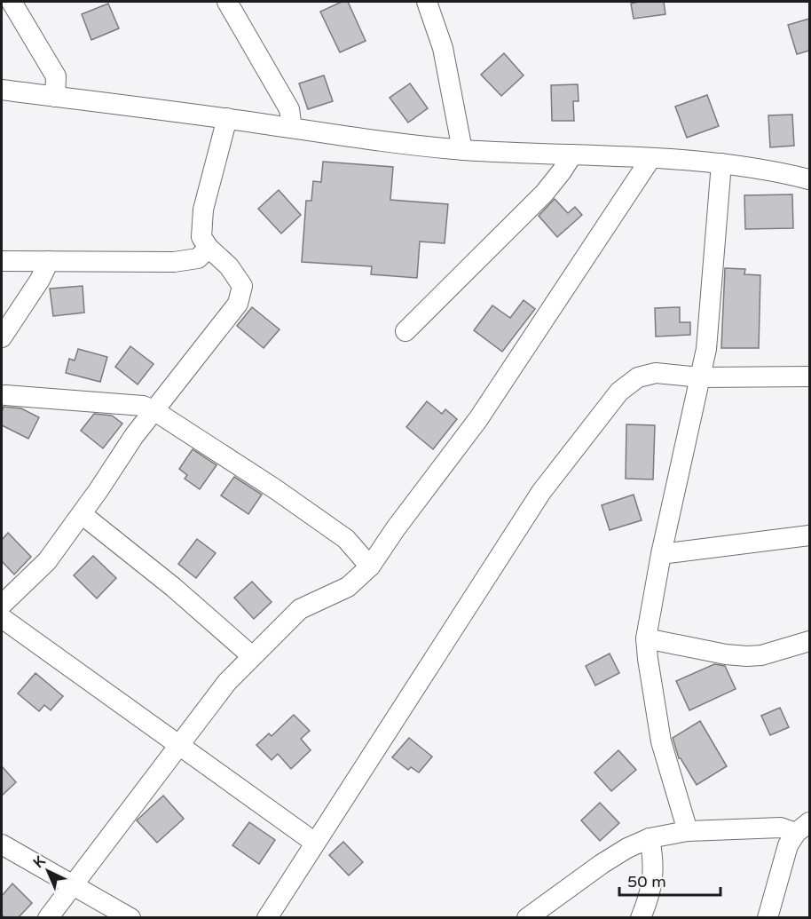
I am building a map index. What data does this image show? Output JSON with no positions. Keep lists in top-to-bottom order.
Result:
{
  "scale_bar": "50 m",
  "north": "top left"
}
